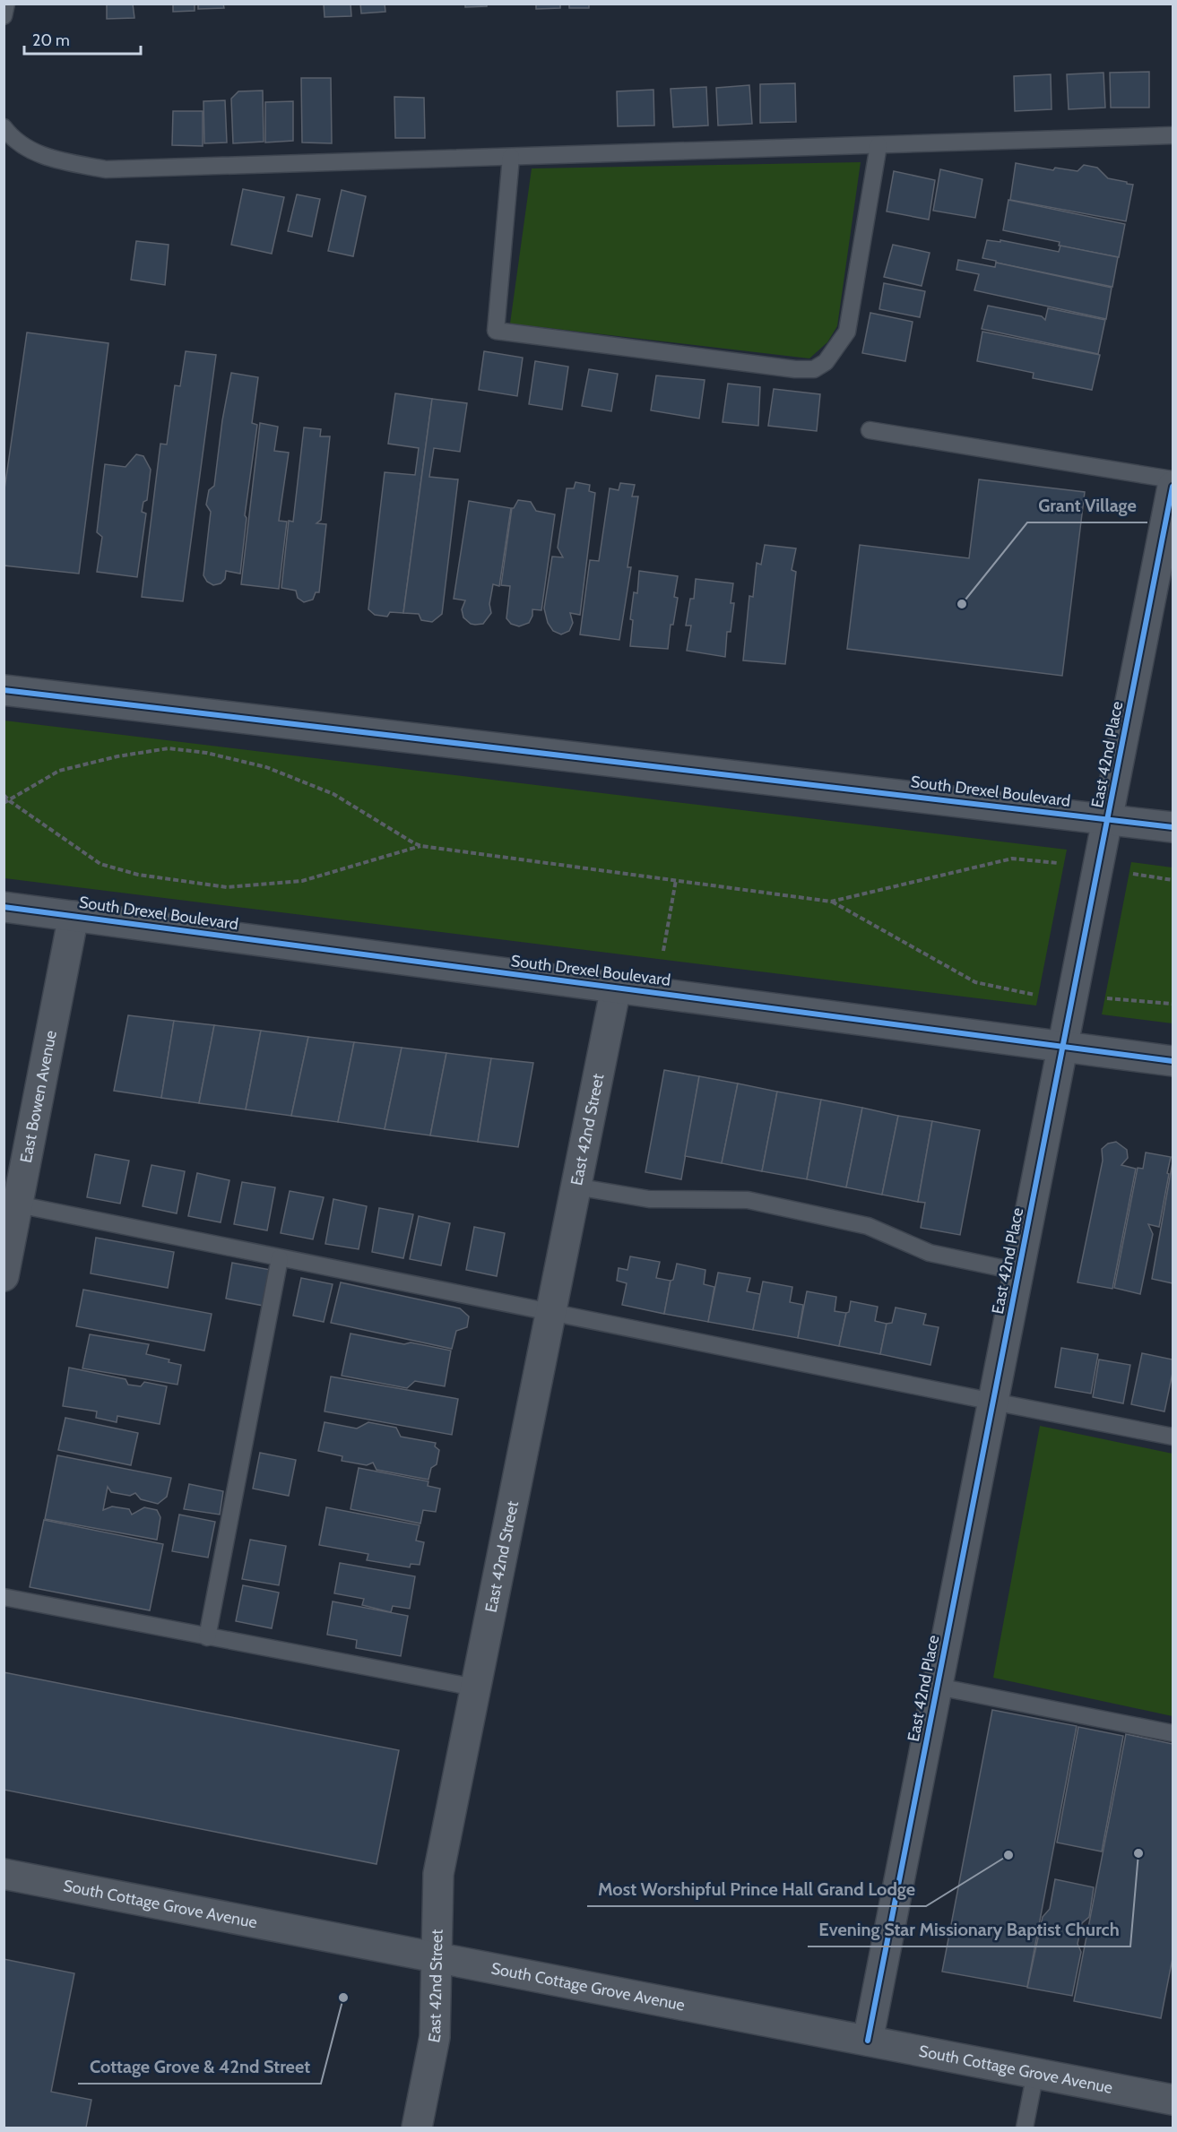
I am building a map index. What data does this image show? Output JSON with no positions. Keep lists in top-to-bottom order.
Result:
{
  "streets": {
    "street": [
      "East 42nd Place",
      "South Drexel Boulevard",
      "East Bowen Avenue",
      "East 42nd Street",
      "South Cottage Grove Avenue"
    ]
  },
  "crossings": [
    ["East 42nd Place", "South Drexel Boulevard"],
    ["East 42nd Place", "South Cottage Grove Avenue"],
    ["South Drexel Boulevard", "East Bowen Avenue"],
    ["South Drexel Boulevard", "East 42nd Street"],
    ["East 42nd Street", "South Cottage Grove Avenue"]
  ],
  "places": [
    "Grant Village",
    "Evening Star Missionary Baptist Church",
    "Most Worshipful Prince Hall Grand Lodge",
    "Cottage Grove & 42nd Street"
  ],
  "scale_bar": "20 m"
}
